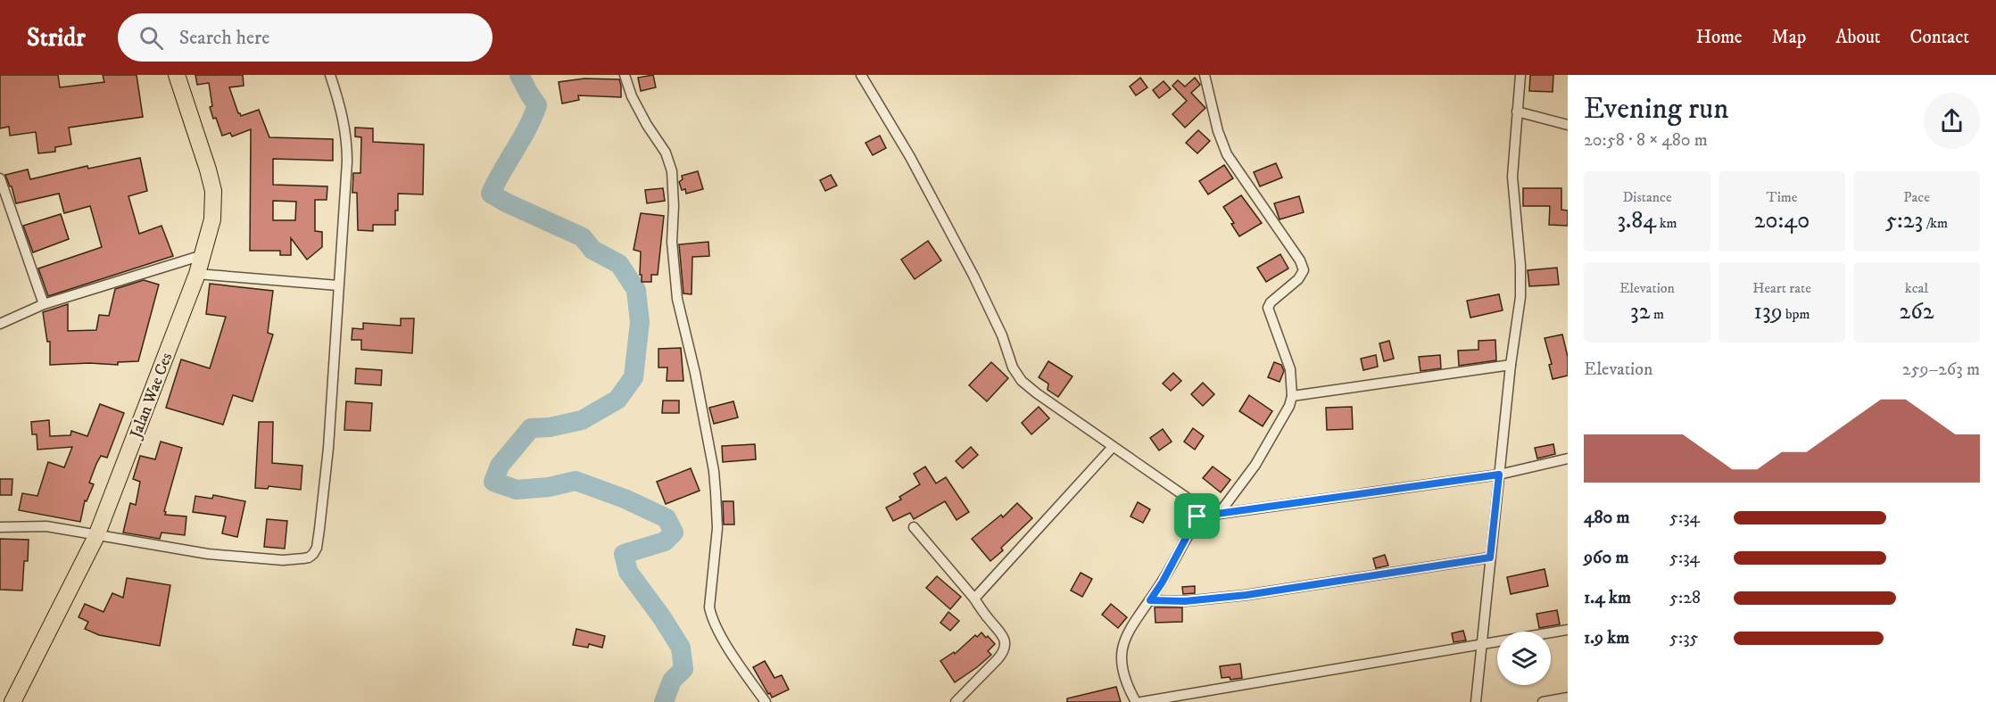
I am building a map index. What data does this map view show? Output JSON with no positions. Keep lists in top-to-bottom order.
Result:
{
  "streets": {
    "highway": ["Jalan Wae Ces"]
  },
  "page": {
    "header": "Stridr",
    "search": "Search here",
    "nav": [
      "Home",
      "Map",
      "About",
      "Contact"
    ],
    "heading": ["Evening run", "20:58 · 8 × 480 m"],
    "stats": [
      ["Distance", "3.84 km"],
      ["Time", "20:40"],
      ["Pace", "5:23 /km"],
      ["Elevation", "32 m"],
      ["Heart rate", "139 bpm"],
      ["kcal", "262"]
    ],
    "chart": ["Elevation", "259–263 m"],
    "list": [
      {
        "name": "480 m",
        "note": "5:34"
      },
      {
        "name": "960 m",
        "note": "5:34"
      },
      {
        "name": "1.4 km",
        "note": "5:28"
      },
      {
        "name": "1.9 km",
        "note": "5:35"
      }
    ]
  }
}
